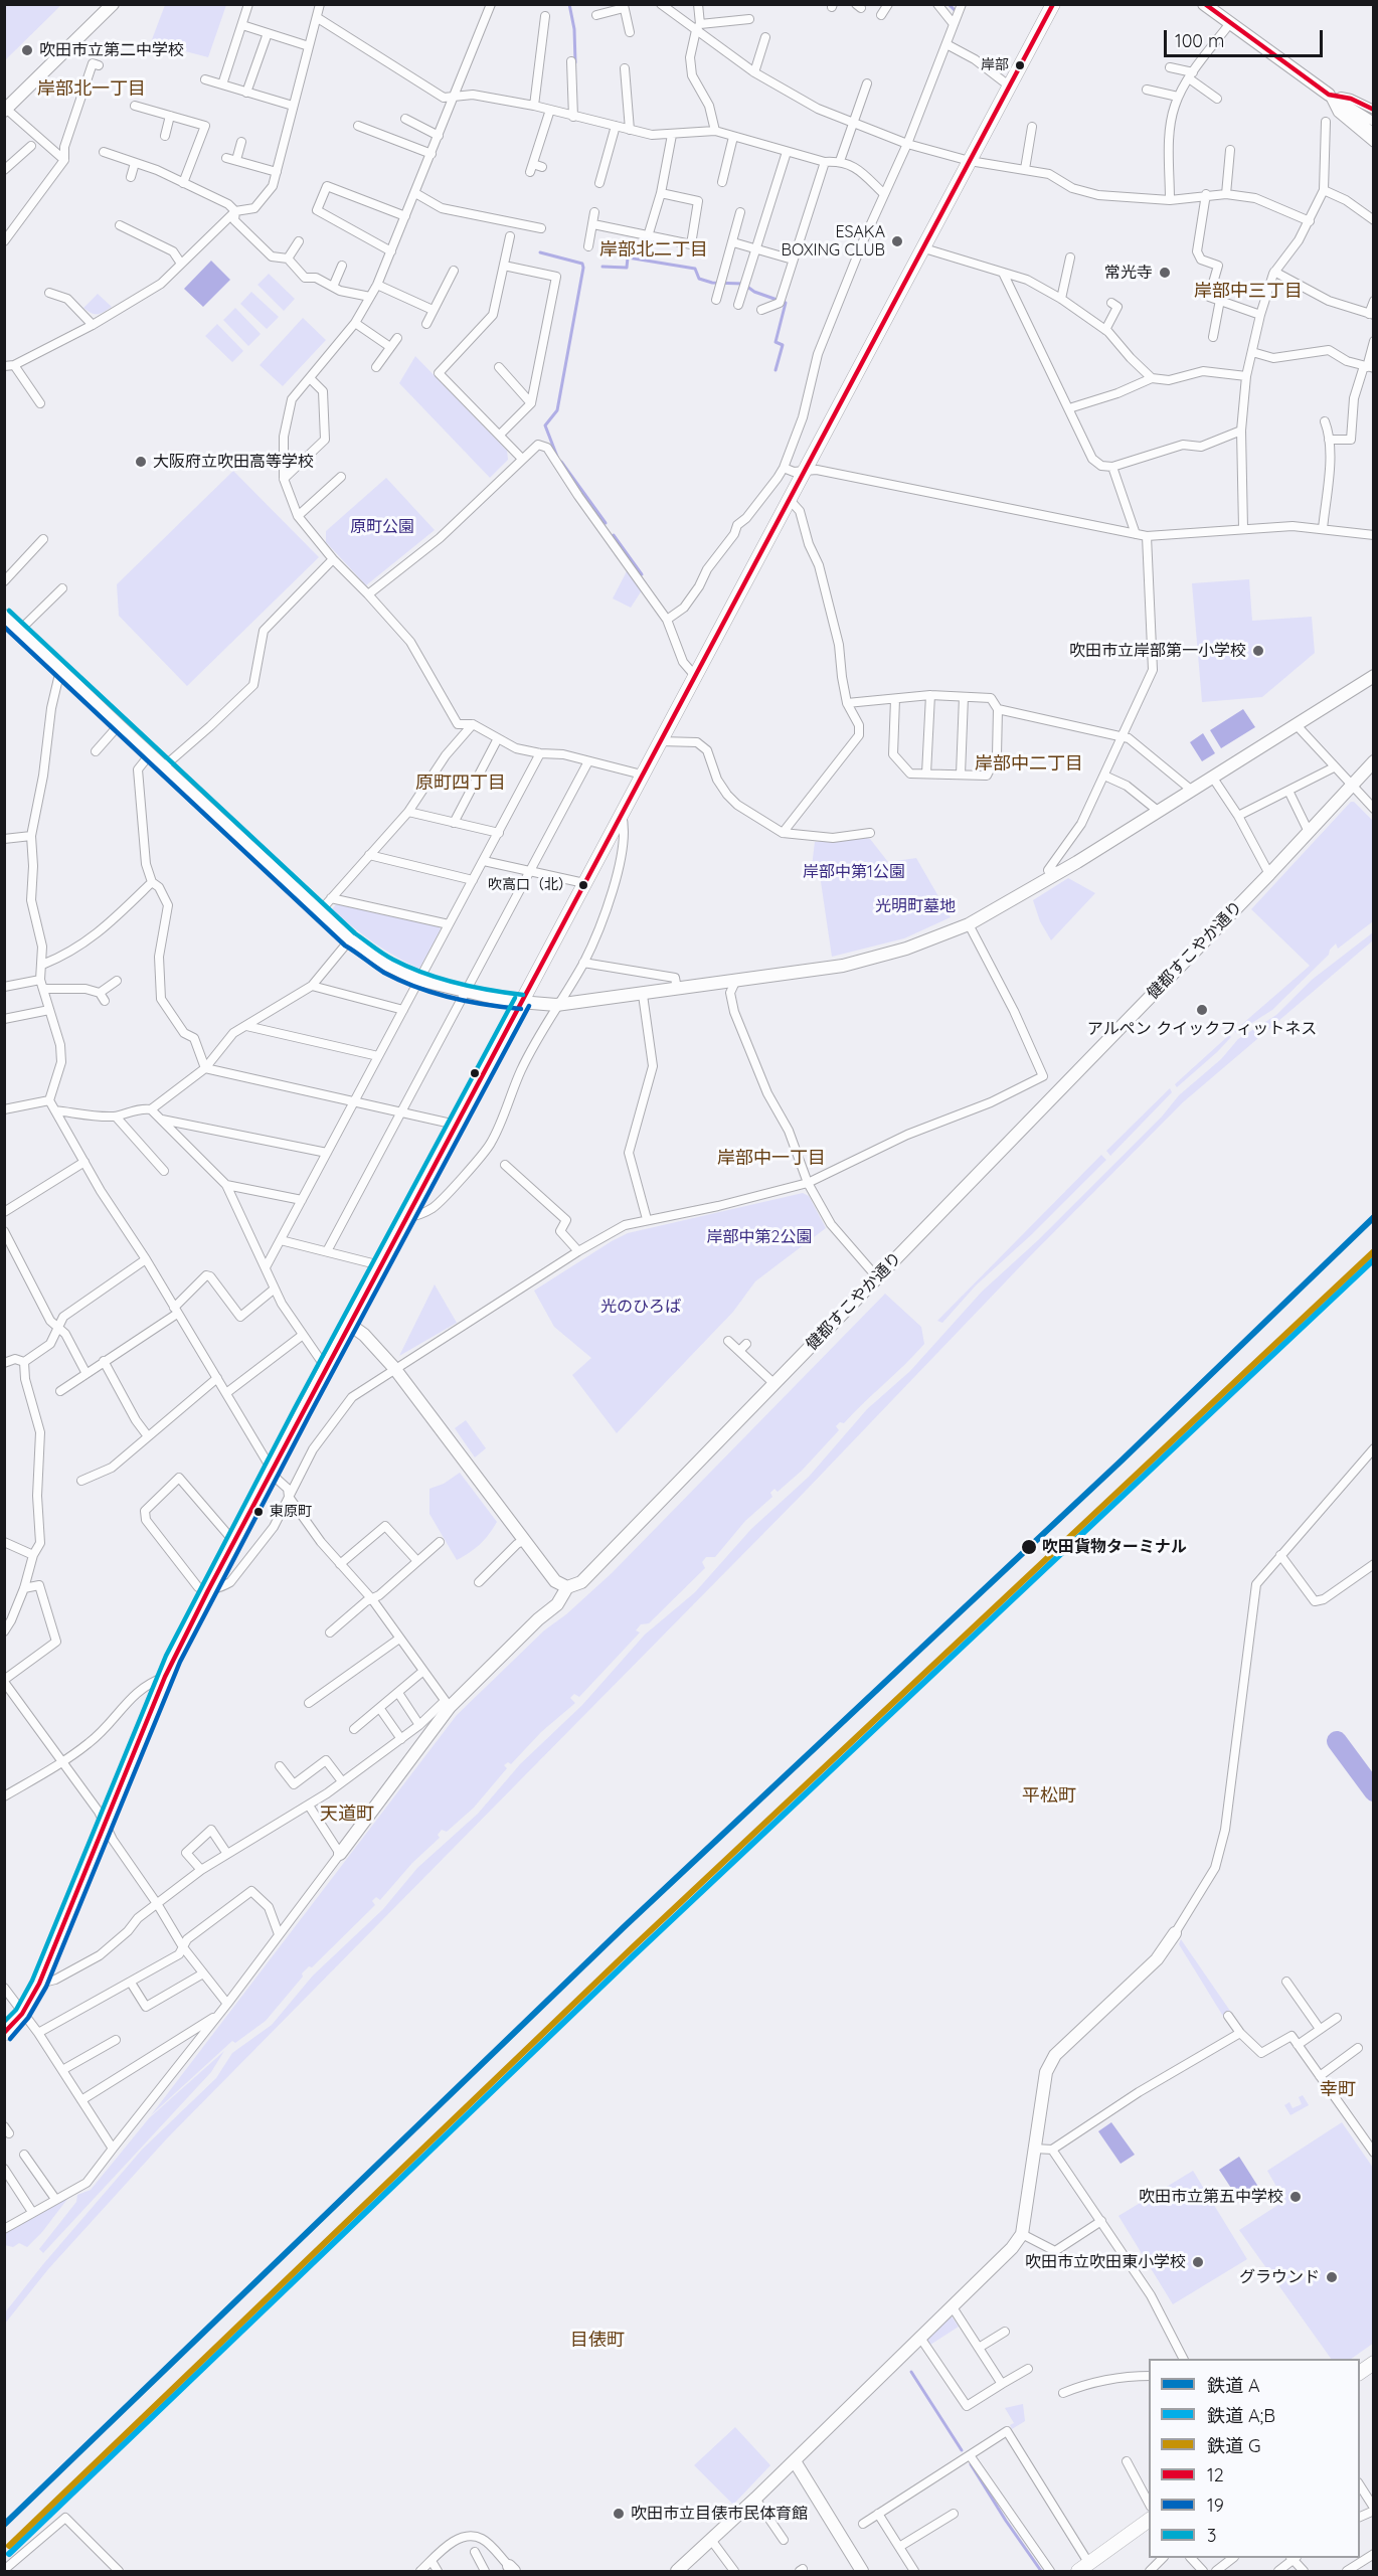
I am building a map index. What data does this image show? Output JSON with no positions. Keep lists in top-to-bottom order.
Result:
{
  "streets": {
    "street": ["健都すこやか通り"]
  },
  "districts": [
    "岸部北一丁目",
    "岸部北二丁目",
    "岸部中三丁目",
    "岸部中二丁目",
    "原町四丁目",
    "岸部中一丁目",
    "平松町",
    "天道町",
    "幸町",
    "目俵町"
  ],
  "parks": [
    "原町公園",
    "岸部中第1公園",
    "光明町墓地",
    "岸部中第2公園",
    "光のひろば"
  ],
  "places": [
    "吹田市立第二中学校",
    "岸部",
    "ESAKA BOXING CLUB",
    "常光寺",
    "大阪府立吹田高等学校",
    "吹田市立岸部第一小学校",
    "吹高口（北）",
    "アルペン クイックフィットネス",
    "東原町",
    "吹田貨物ターミナル",
    "吹田市立第五中学校",
    "吹田市立吹田東小学校",
    "グラウンド",
    "吹田市立目俵市民体育館"
  ],
  "lines": [
    "transit line 12",
    "transit line 3",
    "transit line 19",
    "rail line A",
    "rail line G",
    "rail line A;B"
  ],
  "legend": [
    "鉄道 A",
    "鉄道 A;B",
    "鉄道 G",
    "12",
    "19",
    "3"
  ],
  "scale_bar": "100 m"
}
